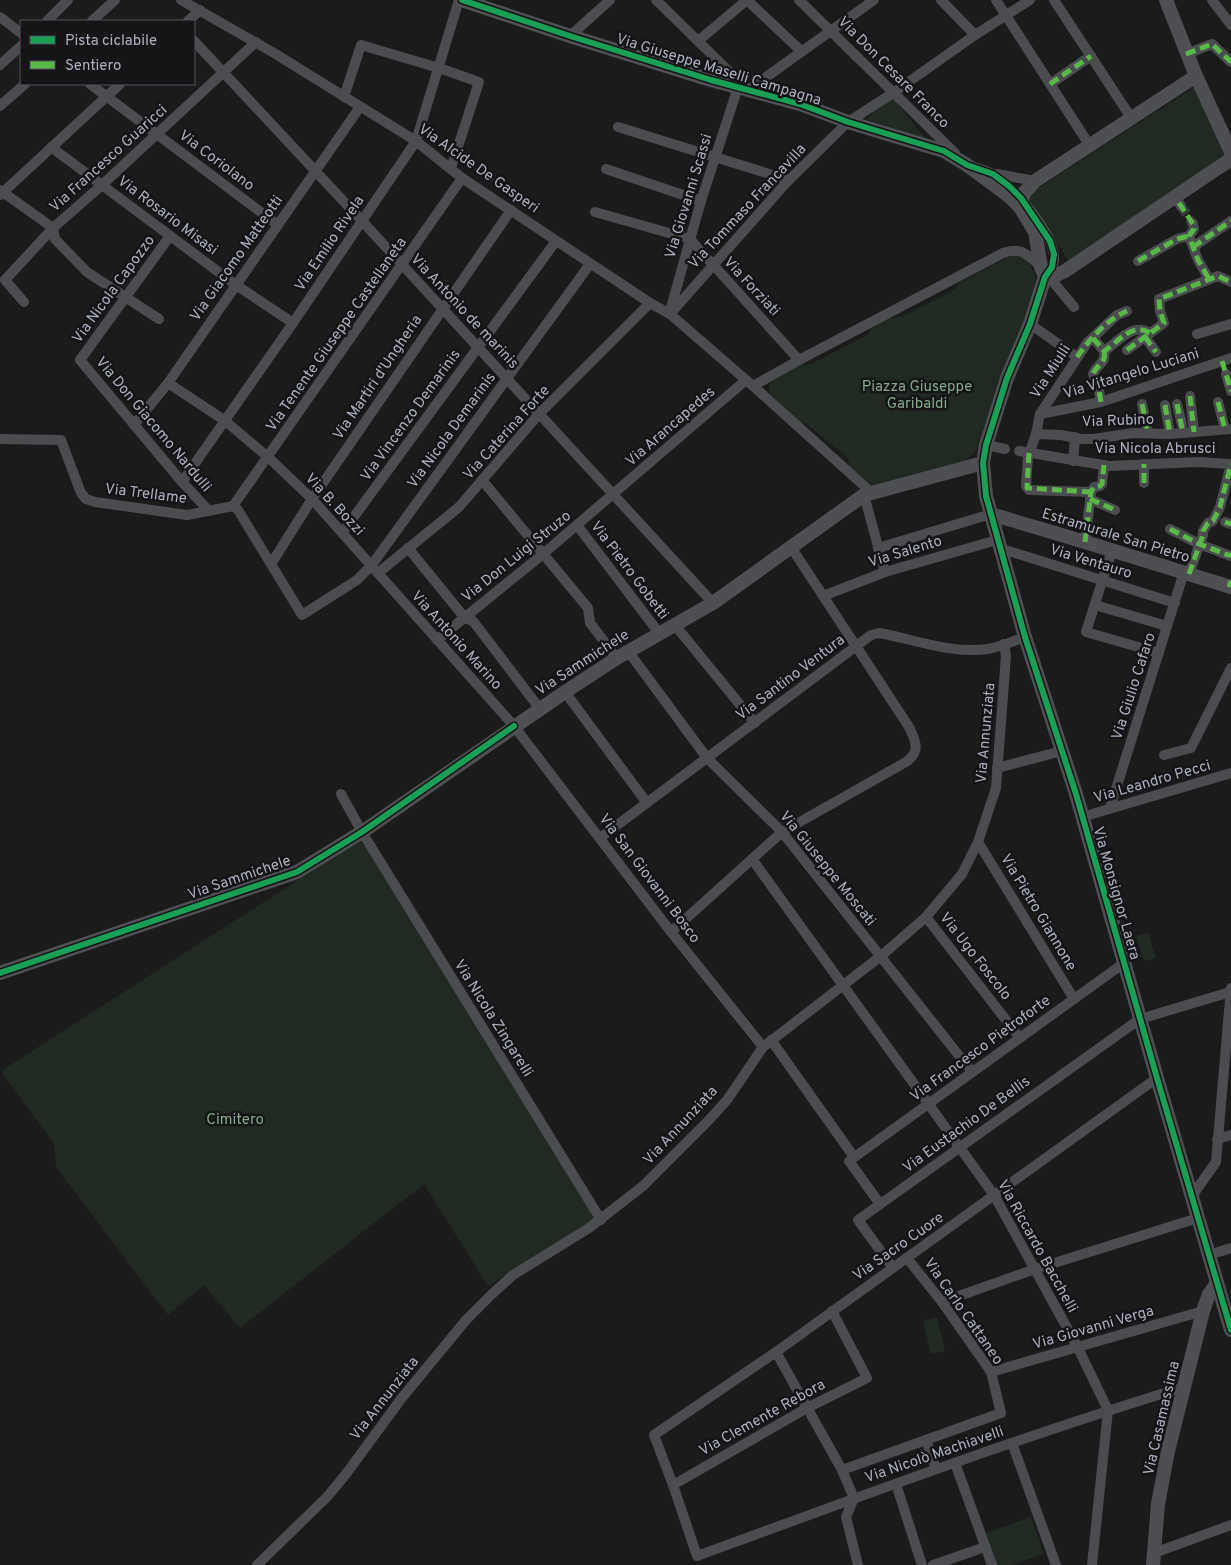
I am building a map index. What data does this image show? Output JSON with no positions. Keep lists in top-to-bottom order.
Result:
{
  "streets": {
    "street": [
      "Via Giuseppe Maselli Campagna",
      "Via Don Cesare Franco",
      "Via Francesco Guaricci",
      "Via Coriolano",
      "Via Alcide De Gasperi",
      "Via Giovanni Scassi",
      "Via Tommaso Francavilla",
      "Via Rosario Misasi",
      "Via Emilio Rivela",
      "Via Giacomo Matteotti",
      "Via Forziati",
      "Via Nicola Capozzo",
      "Via Antonio de marinis",
      "Via Tenente Giuseppe Castellaneta",
      "Via Miulli",
      "Via Vitangelo Luciani",
      "Via Martiri d'Ungheria",
      "Via Vincenzo Demarinis",
      "Via Rubino",
      "Via Don Giacomo Nardulli",
      "Via Arancapedes",
      "Via Nicola Demarinis",
      "Via Caterina Forte",
      "Via Nicola Abrusci",
      "Via Trellame",
      "Via B. Bozzi",
      "Estramurale San Pietro",
      "Via Salento",
      "Via Don Luigi Struzo",
      "Via Ventauro",
      "Via Pietro Gobetti",
      "Via Antonio Marino",
      "Via Sammichele",
      "Via Santino Ventura",
      "Via Giulio Cafaro",
      "Via Annunziata",
      "Via Leandro Pecci",
      "Via Giuseppe Moscati",
      "Via San Giovanni Bosco",
      "Via Monsignor Laera",
      "Via Pietro Giannone",
      "Via Ugo Foscolo",
      "Via Nicola Zingarelli",
      "Via Francesco Pietroforte",
      "Via Eustachio De Bellis",
      "Via Sacro Cuore",
      "Via Riccardo Bacchelli",
      "Via Carlo Cattaneo",
      "Via Giovanni Verga",
      "Via Clemente Rebora",
      "Via Casamassima",
      "Via Nicolò Machiavelli"
    ]
  },
  "crossings": [
    ["Via Giuseppe Maselli Campagna", "Via Don Cesare Franco"],
    ["Via Giuseppe Maselli Campagna", "Via Giovanni Scassi"],
    ["Via Giuseppe Maselli Campagna", "Via Tommaso Francavilla"],
    ["Via Giuseppe Maselli Campagna", "Via Emilio Rivela"],
    ["Via Don Cesare Franco", "Via Tommaso Francavilla"],
    ["Via Francesco Guaricci", "Via Coriolano"],
    ["Via Francesco Guaricci", "Via Alcide De Gasperi"],
    ["Via Francesco Guaricci", "Via Rosario Misasi"],
    ["Via Francesco Guaricci", "Via Antonio de marinis"],
    ["Via Coriolano", "Via Giacomo Matteotti"],
    ["Via Alcide De Gasperi", "Via Giovanni Scassi"],
    ["Via Alcide De Gasperi", "Via Tommaso Francavilla"],
    ["Via Alcide De Gasperi", "Via Emilio Rivela"],
    ["Via Alcide De Gasperi", "Via Giacomo Matteotti"],
    ["Via Alcide De Gasperi", "Via Tenente Giuseppe Castellaneta"],
    ["Via Alcide De Gasperi", "Via Martiri d'Ungheria"],
    ["Via Alcide De Gasperi", "Via Vincenzo Demarinis"],
    ["Via Alcide De Gasperi", "Via Arancapedes"],
    ["Via Alcide De Gasperi", "Via Nicola Demarinis"],
    ["Via Alcide De Gasperi", "Via Caterina Forte"],
    ["Via Giovanni Scassi", "Via Tommaso Francavilla"],
    ["Via Giovanni Scassi", "Via Forziati"],
    ["Via Tommaso Francavilla", "Via Forziati"],
    ["Via Rosario Misasi", "Via Emilio Rivela"],
    ["Via Rosario Misasi", "Via Giacomo Matteotti"],
    ["Via Rosario Misasi", "Via Nicola Capozzo"],
    ["Via Emilio Rivela", "Via Antonio de marinis"],
    ["Via Emilio Rivela", "Via Don Giacomo Nardulli"],
    ["Via Emilio Rivela", "Via B. Bozzi"],
    ["Via Giacomo Matteotti", "Via Antonio de marinis"],
    ["Via Giacomo Matteotti", "Via Don Giacomo Nardulli"],
    ["Via Giacomo Matteotti", "Via B. Bozzi"],
    ["Via Nicola Capozzo", "Via Don Giacomo Nardulli"],
    ["Via Antonio de marinis", "Via Tenente Giuseppe Castellaneta"],
    ["Via Antonio de marinis", "Via Martiri d'Ungheria"],
    ["Via Antonio de marinis", "Via Vincenzo Demarinis"],
    ["Via Antonio de marinis", "Via Arancapedes"],
    ["Via Antonio de marinis", "Via Nicola Demarinis"],
    ["Via Antonio de marinis", "Via Caterina Forte"],
    ["Via Antonio de marinis", "Via Don Luigi Struzo"],
    ["Via Antonio de marinis", "Via Sammichele"],
    ["Via Tenente Giuseppe Castellaneta", "Via Don Giacomo Nardulli"],
    ["Via Tenente Giuseppe Castellaneta", "Via B. Bozzi"],
    ["Via Miulli", "Via Vitangelo Luciani"],
    ["Via Miulli", "Via Rubino"],
    ["Via Miulli", "Via Nicola Abrusci"],
    ["Via Martiri d'Ungheria", "Via B. Bozzi"],
    ["Via Vincenzo Demarinis", "Via B. Bozzi"],
    ["Via Don Giacomo Nardulli", "Via Trellame"],
    ["Via Arancapedes", "Via Don Luigi Struzo"],
    ["Via Nicola Demarinis", "Via Caterina Forte"],
    ["Via Nicola Demarinis", "Via B. Bozzi"],
    ["Via Nicola Demarinis", "Via Antonio Marino"],
    ["Via Caterina Forte", "Via B. Bozzi"],
    ["Via Caterina Forte", "Via Antonio Marino"],
    ["Via Caterina Forte", "Via Giuseppe Moscati"],
    ["Via Nicola Abrusci", "Via Giulio Cafaro"],
    ["Via B. Bozzi", "Via Antonio Marino"],
    ["Estramurale San Pietro", "Via Giulio Cafaro"],
    ["Estramurale San Pietro", "Via Monsignor Laera"],
    ["Via Salento", "Via Ventauro"],
    ["Via Salento", "Via Monsignor Laera"],
    ["Via Don Luigi Struzo", "Via Pietro Gobetti"],
    ["Via Don Luigi Struzo", "Via Antonio Marino"],
    ["Via Don Luigi Struzo", "Via Giuseppe Moscati"],
    ["Via Ventauro", "Via Giulio Cafaro"],
    ["Via Ventauro", "Via Monsignor Laera"],
    ["Via Pietro Gobetti", "Via Sammichele"],
    ["Via Antonio Marino", "Via Sammichele"],
    ["Via Antonio Marino", "Via San Giovanni Bosco"],
    ["Via Sammichele", "Via Giuseppe Moscati"],
    ["Via Sammichele", "Via San Giovanni Bosco"],
    ["Via Sammichele", "Via Nicola Zingarelli"],
    ["Via Santino Ventura", "Via Annunziata"],
    ["Via Santino Ventura", "Via Giuseppe Moscati"],
    ["Via Santino Ventura", "Via San Giovanni Bosco"],
    ["Via Santino Ventura", "Via Monsignor Laera"],
    ["Via Giulio Cafaro", "Via Leandro Pecci"],
    ["Via Annunziata", "Via Giuseppe Moscati"],
    ["Via Annunziata", "Via San Giovanni Bosco"],
    ["Via Annunziata", "Via Pietro Giannone"],
    ["Via Annunziata", "Via Ugo Foscolo"],
    ["Via Annunziata", "Via Nicola Zingarelli"],
    ["Via Annunziata", "Via Riccardo Bacchelli"],
    ["Via Leandro Pecci", "Via Monsignor Laera"],
    ["Via Giuseppe Moscati", "Via Francesco Pietroforte"],
    ["Via Monsignor Laera", "Via Francesco Pietroforte"],
    ["Via Monsignor Laera", "Via Eustachio De Bellis"],
    ["Via Monsignor Laera", "Via Sacro Cuore"],
    ["Via Monsignor Laera", "Via Casamassima"],
    ["Via Pietro Giannone", "Via Francesco Pietroforte"],
    ["Via Ugo Foscolo", "Via Francesco Pietroforte"],
    ["Via Francesco Pietroforte", "Via Riccardo Bacchelli"],
    ["Via Eustachio De Bellis", "Via Sacro Cuore"],
    ["Via Eustachio De Bellis", "Via Riccardo Bacchelli"],
    ["Via Sacro Cuore", "Via Riccardo Bacchelli"],
    ["Via Sacro Cuore", "Via Carlo Cattaneo"],
    ["Via Sacro Cuore", "Via Clemente Rebora"],
    ["Via Sacro Cuore", "Via Nicolò Machiavelli"],
    ["Via Riccardo Bacchelli", "Via Giovanni Verga"],
    ["Via Riccardo Bacchelli", "Via Nicolò Machiavelli"],
    ["Via Carlo Cattaneo", "Via Giovanni Verga"],
    ["Via Giovanni Verga", "Via Casamassima"],
    ["Via Clemente Rebora", "Via Nicolò Machiavelli"],
    ["Via Casamassima", "Via Nicolò Machiavelli"]
  ],
  "parks": ["Piazza Giuseppe Garibaldi", "Cimitero"],
  "legend": ["Pista ciclabile", "Sentiero"]
}
